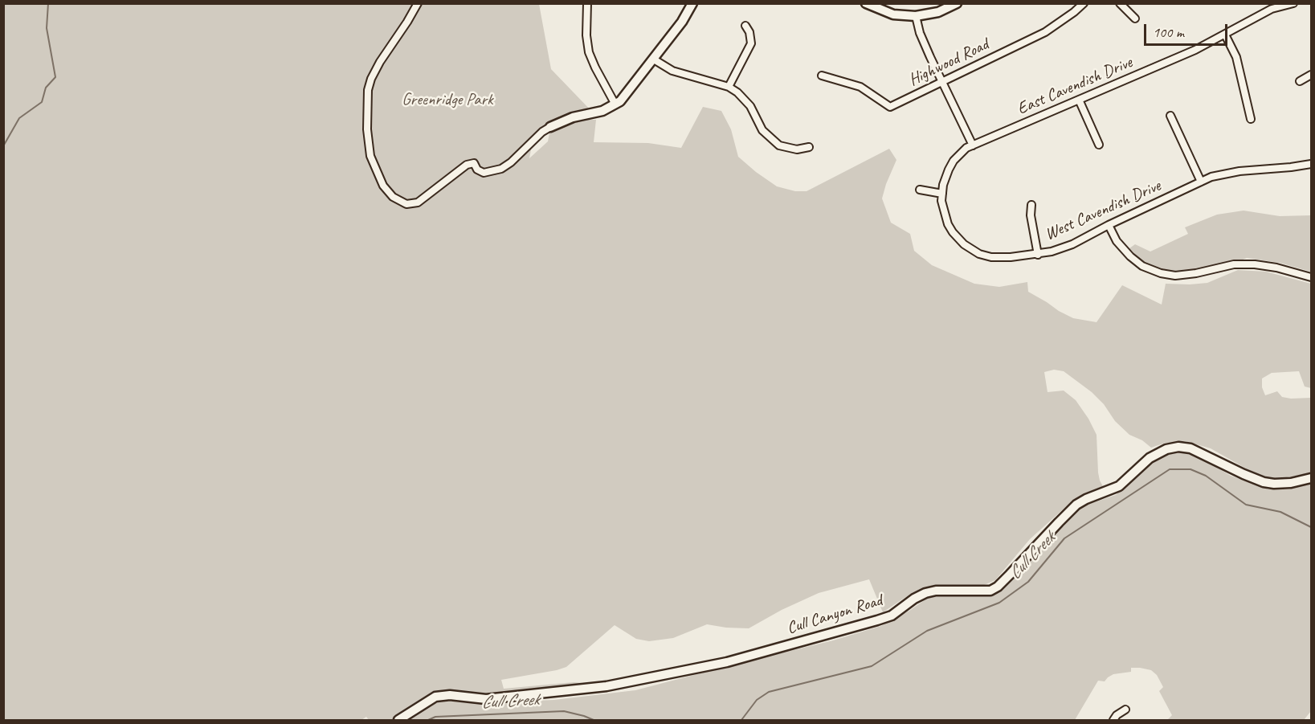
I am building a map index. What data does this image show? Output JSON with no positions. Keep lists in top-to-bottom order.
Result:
{
  "streets": {
    "street": [
      "Highwood Road",
      "East Cavendish Drive",
      "West Cavendish Drive",
      "Cull Canyon Road"
    ]
  },
  "crossings": [
    ["East Cavendish Drive", "West Cavendish Drive"]
  ],
  "water": ["Cull Creek"],
  "parks": ["Greenridge Park"],
  "scale_bar": "100 m"
}
